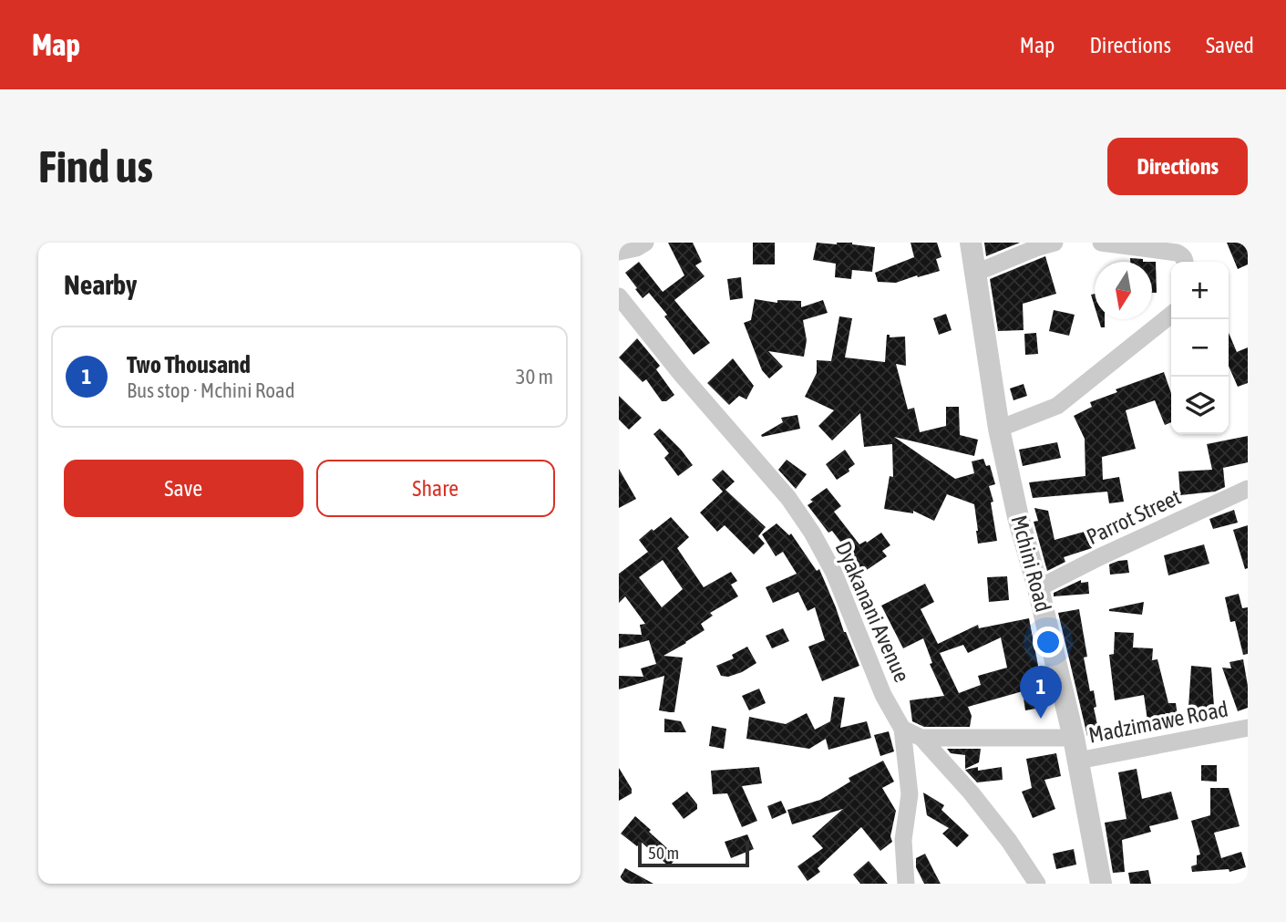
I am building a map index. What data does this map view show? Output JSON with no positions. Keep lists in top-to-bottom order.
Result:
{
  "streets": {
    "street": [
      "Parrot Street",
      "Mchini Road",
      "Dyakanani Avenue",
      "Madzimawe Road"
    ]
  },
  "crossings": [
    ["Parrot Street", "Mchini Road"],
    ["Mchini Road", "Madzimawe Road"]
  ],
  "scale_bar": "50 m",
  "north": "bottom",
  "page": {
    "header": "Map",
    "nav": ["Map", "Directions", "Saved"],
    "buttons": [
      "Directions",
      ["Save", "Share"]
    ],
    "title": "Find us",
    "heading": "Nearby",
    "map_buttons": ["+", "−"],
    "list": [
      {
        "mark": "1",
        "name": "Two Thousand",
        "note": "Bus stop · Mchini Road",
        "value": "30 m"
      }
    ],
    "pins": "1",
    "scale": "50 m"
  }
}
